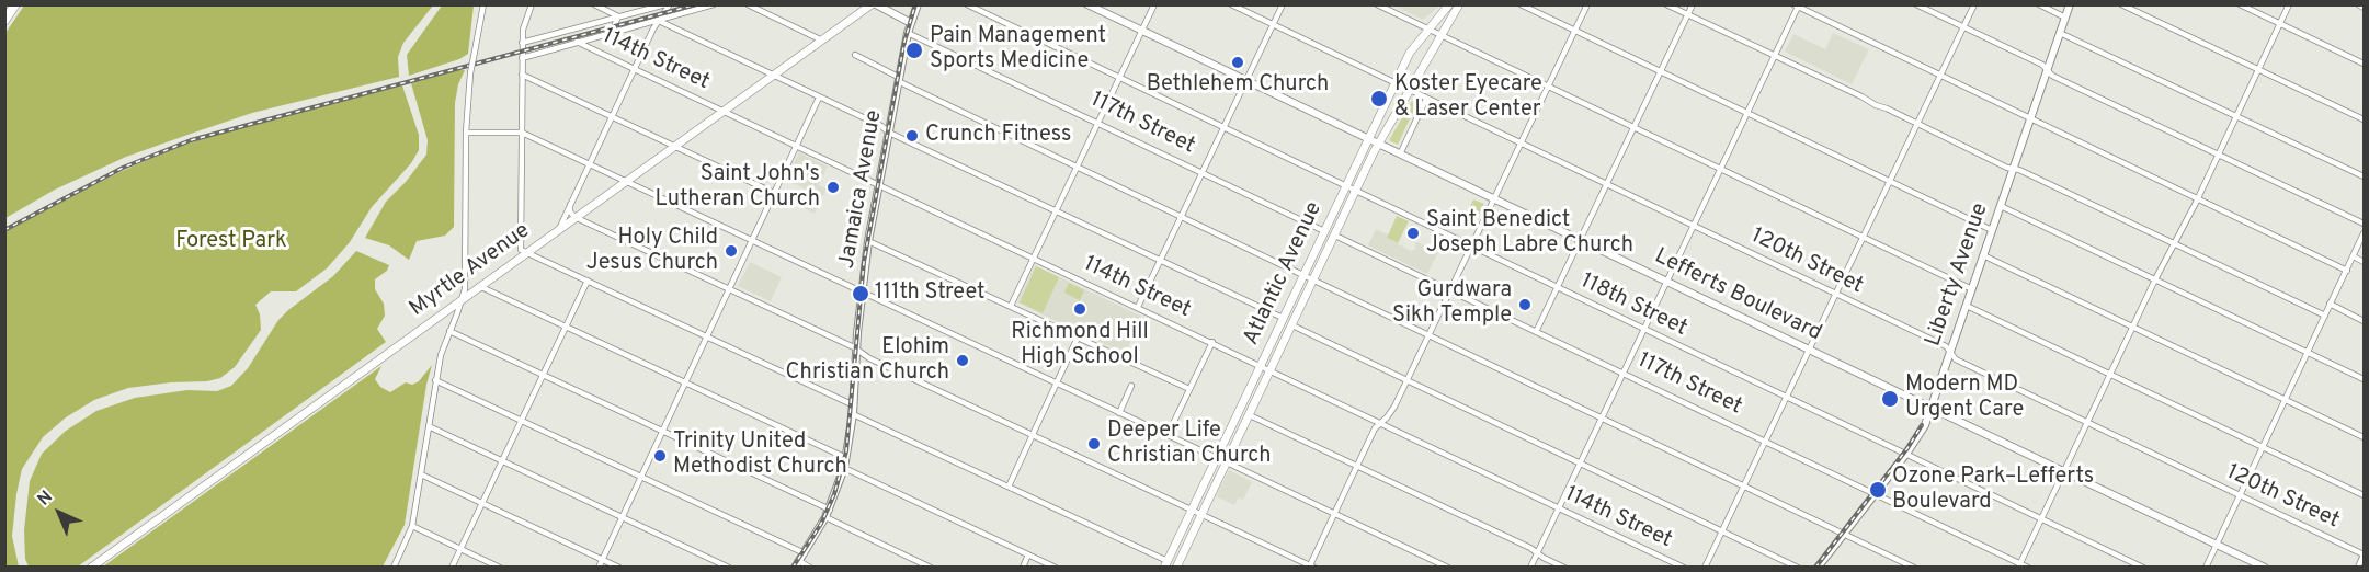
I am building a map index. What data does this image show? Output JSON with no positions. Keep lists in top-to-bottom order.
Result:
{
  "streets": {
    "main road": ["Myrtle Avenue", "Atlantic Avenue"],
    "street": [
      "114th Street",
      "117th Street",
      "Jamaica Avenue",
      "120th Street",
      "Liberty Avenue",
      "Lefferts Boulevard",
      "118th Street"
    ]
  },
  "crossings": [
    ["114th Street", "Jamaica Avenue"],
    ["114th Street", "Myrtle Avenue"],
    ["114th Street", "Atlantic Avenue"],
    ["117th Street", "Jamaica Avenue"],
    ["117th Street", "Atlantic Avenue"],
    ["117th Street", "Liberty Avenue"],
    ["120th Street", "Atlantic Avenue"],
    ["120th Street", "Liberty Avenue"],
    ["Atlantic Avenue", "Lefferts Boulevard"],
    ["Atlantic Avenue", "118th Street"],
    ["Liberty Avenue", "Lefferts Boulevard"],
    ["Liberty Avenue", "118th Street"]
  ],
  "parks": ["Forest Park"],
  "places": [
    "Pain Management Sports Medicine",
    "Bethlehem Church",
    "Koster Eyecare & Laser Center",
    "Crunch Fitness",
    "Saint John's Lutheran Church",
    "Saint Benedict Joseph Labre Church",
    "Holy Child Jesus Church",
    "111th Street",
    "Gurdwara Sikh Temple",
    "Richmond Hill High School",
    "Elohim Christian Church",
    "Modern MD Urgent Care",
    "Deeper Life Christian Church",
    "Trinity United Methodist Church",
    "Ozone Park–Lefferts Boulevard"
  ],
  "north": "top left"
}
